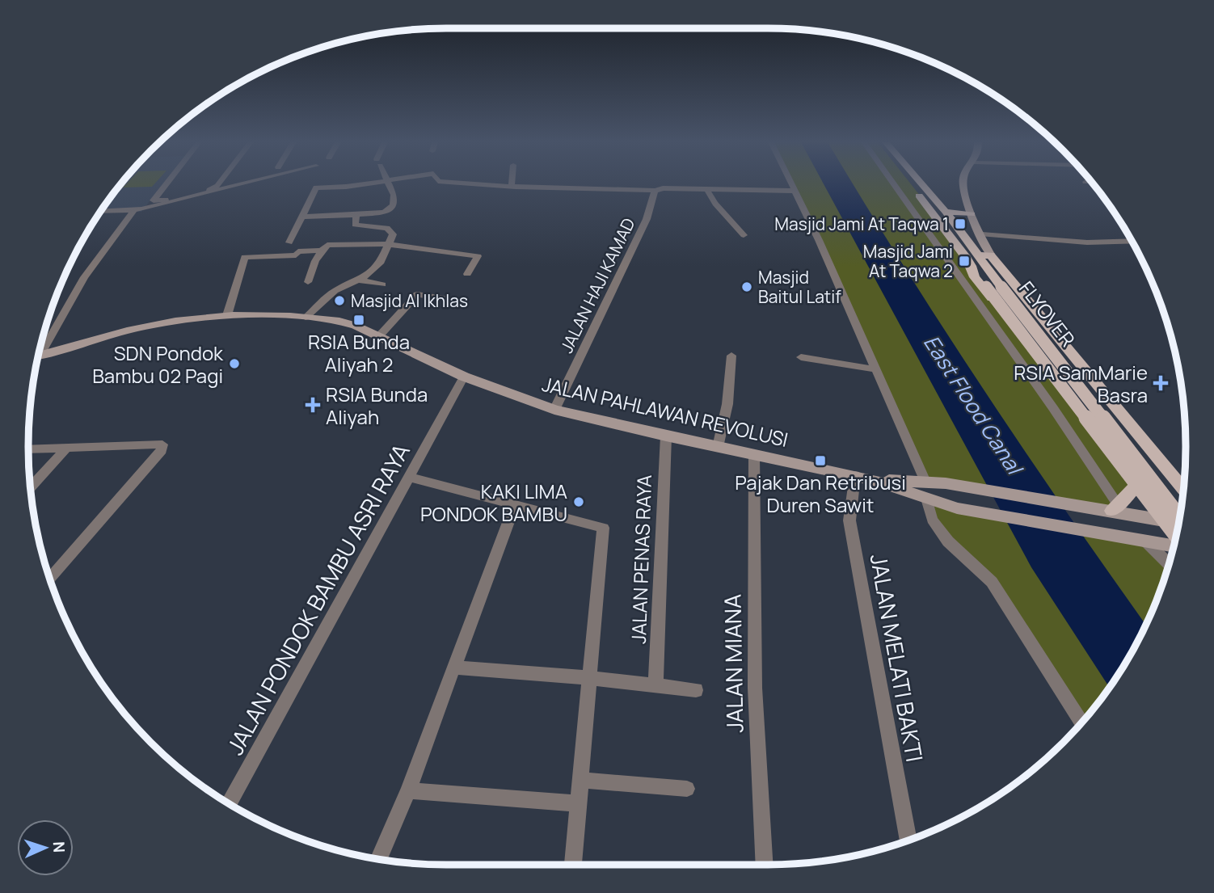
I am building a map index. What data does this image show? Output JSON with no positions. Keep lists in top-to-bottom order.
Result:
{
  "streets": {
    "main road": ["FLYOVER", "JALAN PAHLAWAN REVOLUSI"],
    "street": [
      "JALAN HAJI KAMAD",
      "JALAN PENAS RAYA",
      "JALAN PONDOK BAMBU ASRI RAYA",
      "JALAN MELATI BAKTI",
      "JALAN MIANA"
    ]
  },
  "crossings": [
    ["JALAN HAJI KAMAD", "JALAN PAHLAWAN REVOLUSI"],
    ["JALAN PAHLAWAN REVOLUSI", "JALAN PENAS RAYA"],
    ["JALAN PAHLAWAN REVOLUSI", "JALAN PONDOK BAMBU ASRI RAYA"],
    ["JALAN PAHLAWAN REVOLUSI", "JALAN MELATI BAKTI"],
    ["JALAN PAHLAWAN REVOLUSI", "JALAN MIANA"]
  ],
  "water": ["East Flood Canal"],
  "places": {
    "transit": [
      "Masjid Jami At Taqwa 1",
      "Masjid Jami At Taqwa 2",
      "RSIA Bunda Aliyah 2",
      "Pajak Dan Retribusi Duren Sawit"
    ],
    "other": [
      "Masjid Baitul Latif",
      "Masjid Al Ikhlas",
      "SDN Pondok Bambu 02 Pagi",
      "KAKI LIMA PONDOK BAMBU"
    ],
    "health": ["RSIA SamMarie Basra", "RSIA Bunda Aliyah"]
  },
  "north": "right"
}
